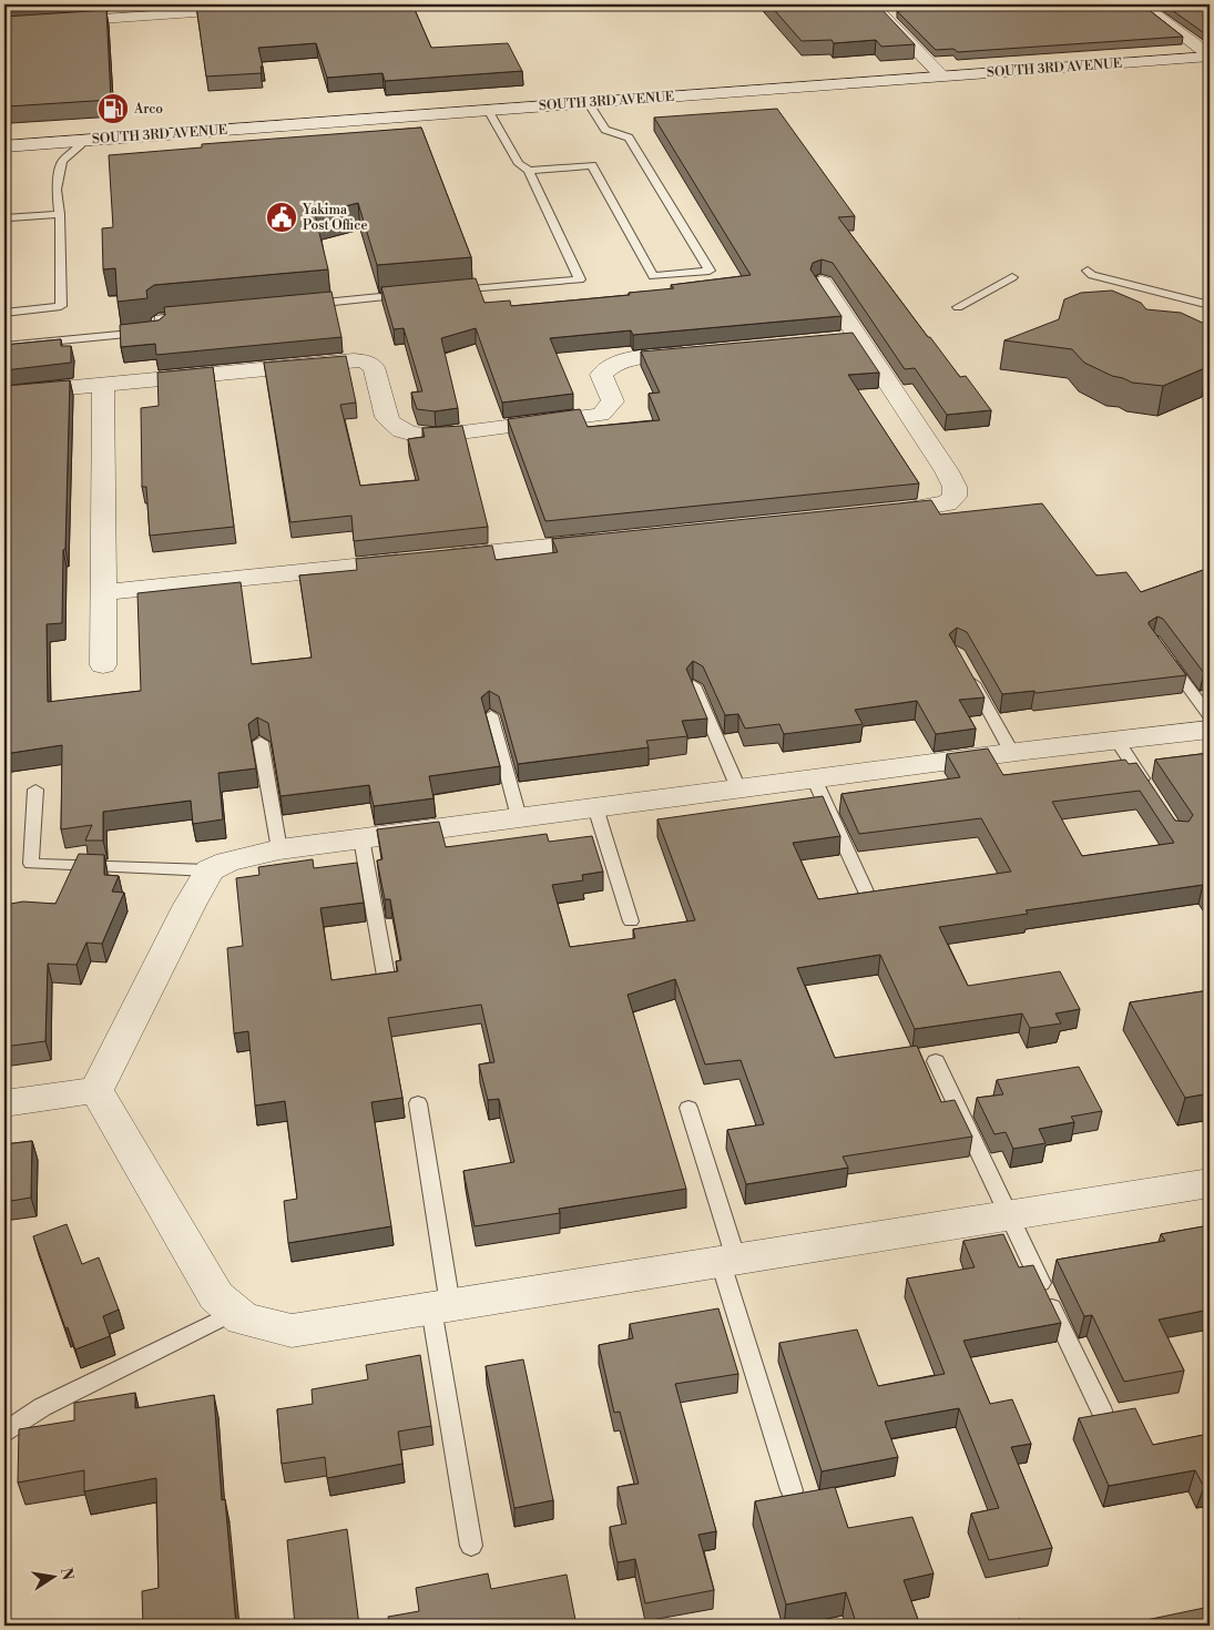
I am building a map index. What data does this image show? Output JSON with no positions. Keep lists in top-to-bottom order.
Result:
{
  "streets": {
    "street": ["SOUTH 3RD AVENUE"]
  },
  "places": {
    "fuel station": ["Arco"],
    "public building": ["Yakima Post Office"]
  },
  "north": "right"
}
